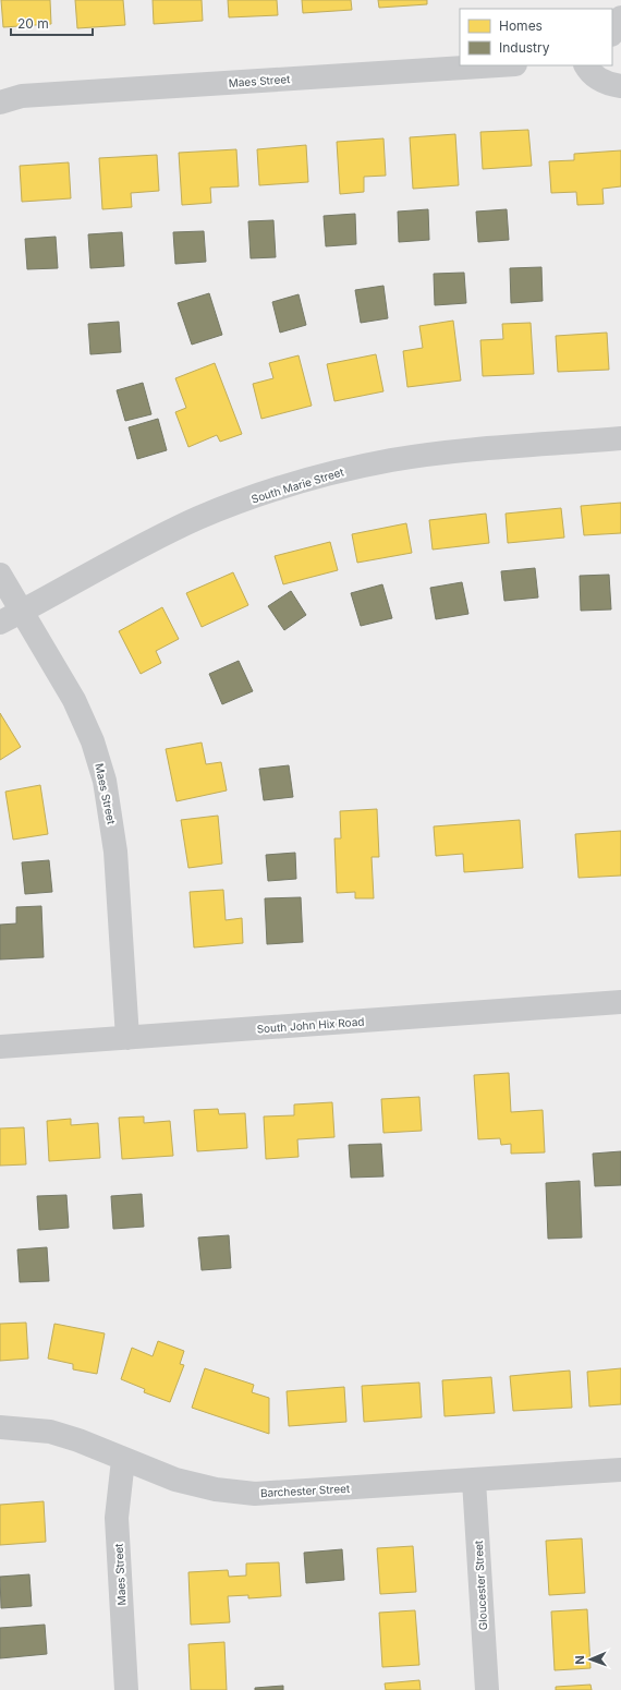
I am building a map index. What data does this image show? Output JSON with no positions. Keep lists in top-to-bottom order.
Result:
{
  "streets": {
    "street": [
      "Maes Street",
      "South Marie Street",
      "South John Hix Road",
      "Barchester Street",
      "Gloucester Street"
    ]
  },
  "crossings": [
    ["Maes Street", "South Marie Street"],
    ["Maes Street", "South John Hix Road"],
    ["Maes Street", "Barchester Street"],
    ["Barchester Street", "Gloucester Street"]
  ],
  "legend": ["Homes", "Industry"],
  "scale_bar": "20 m",
  "north": "left"
}
